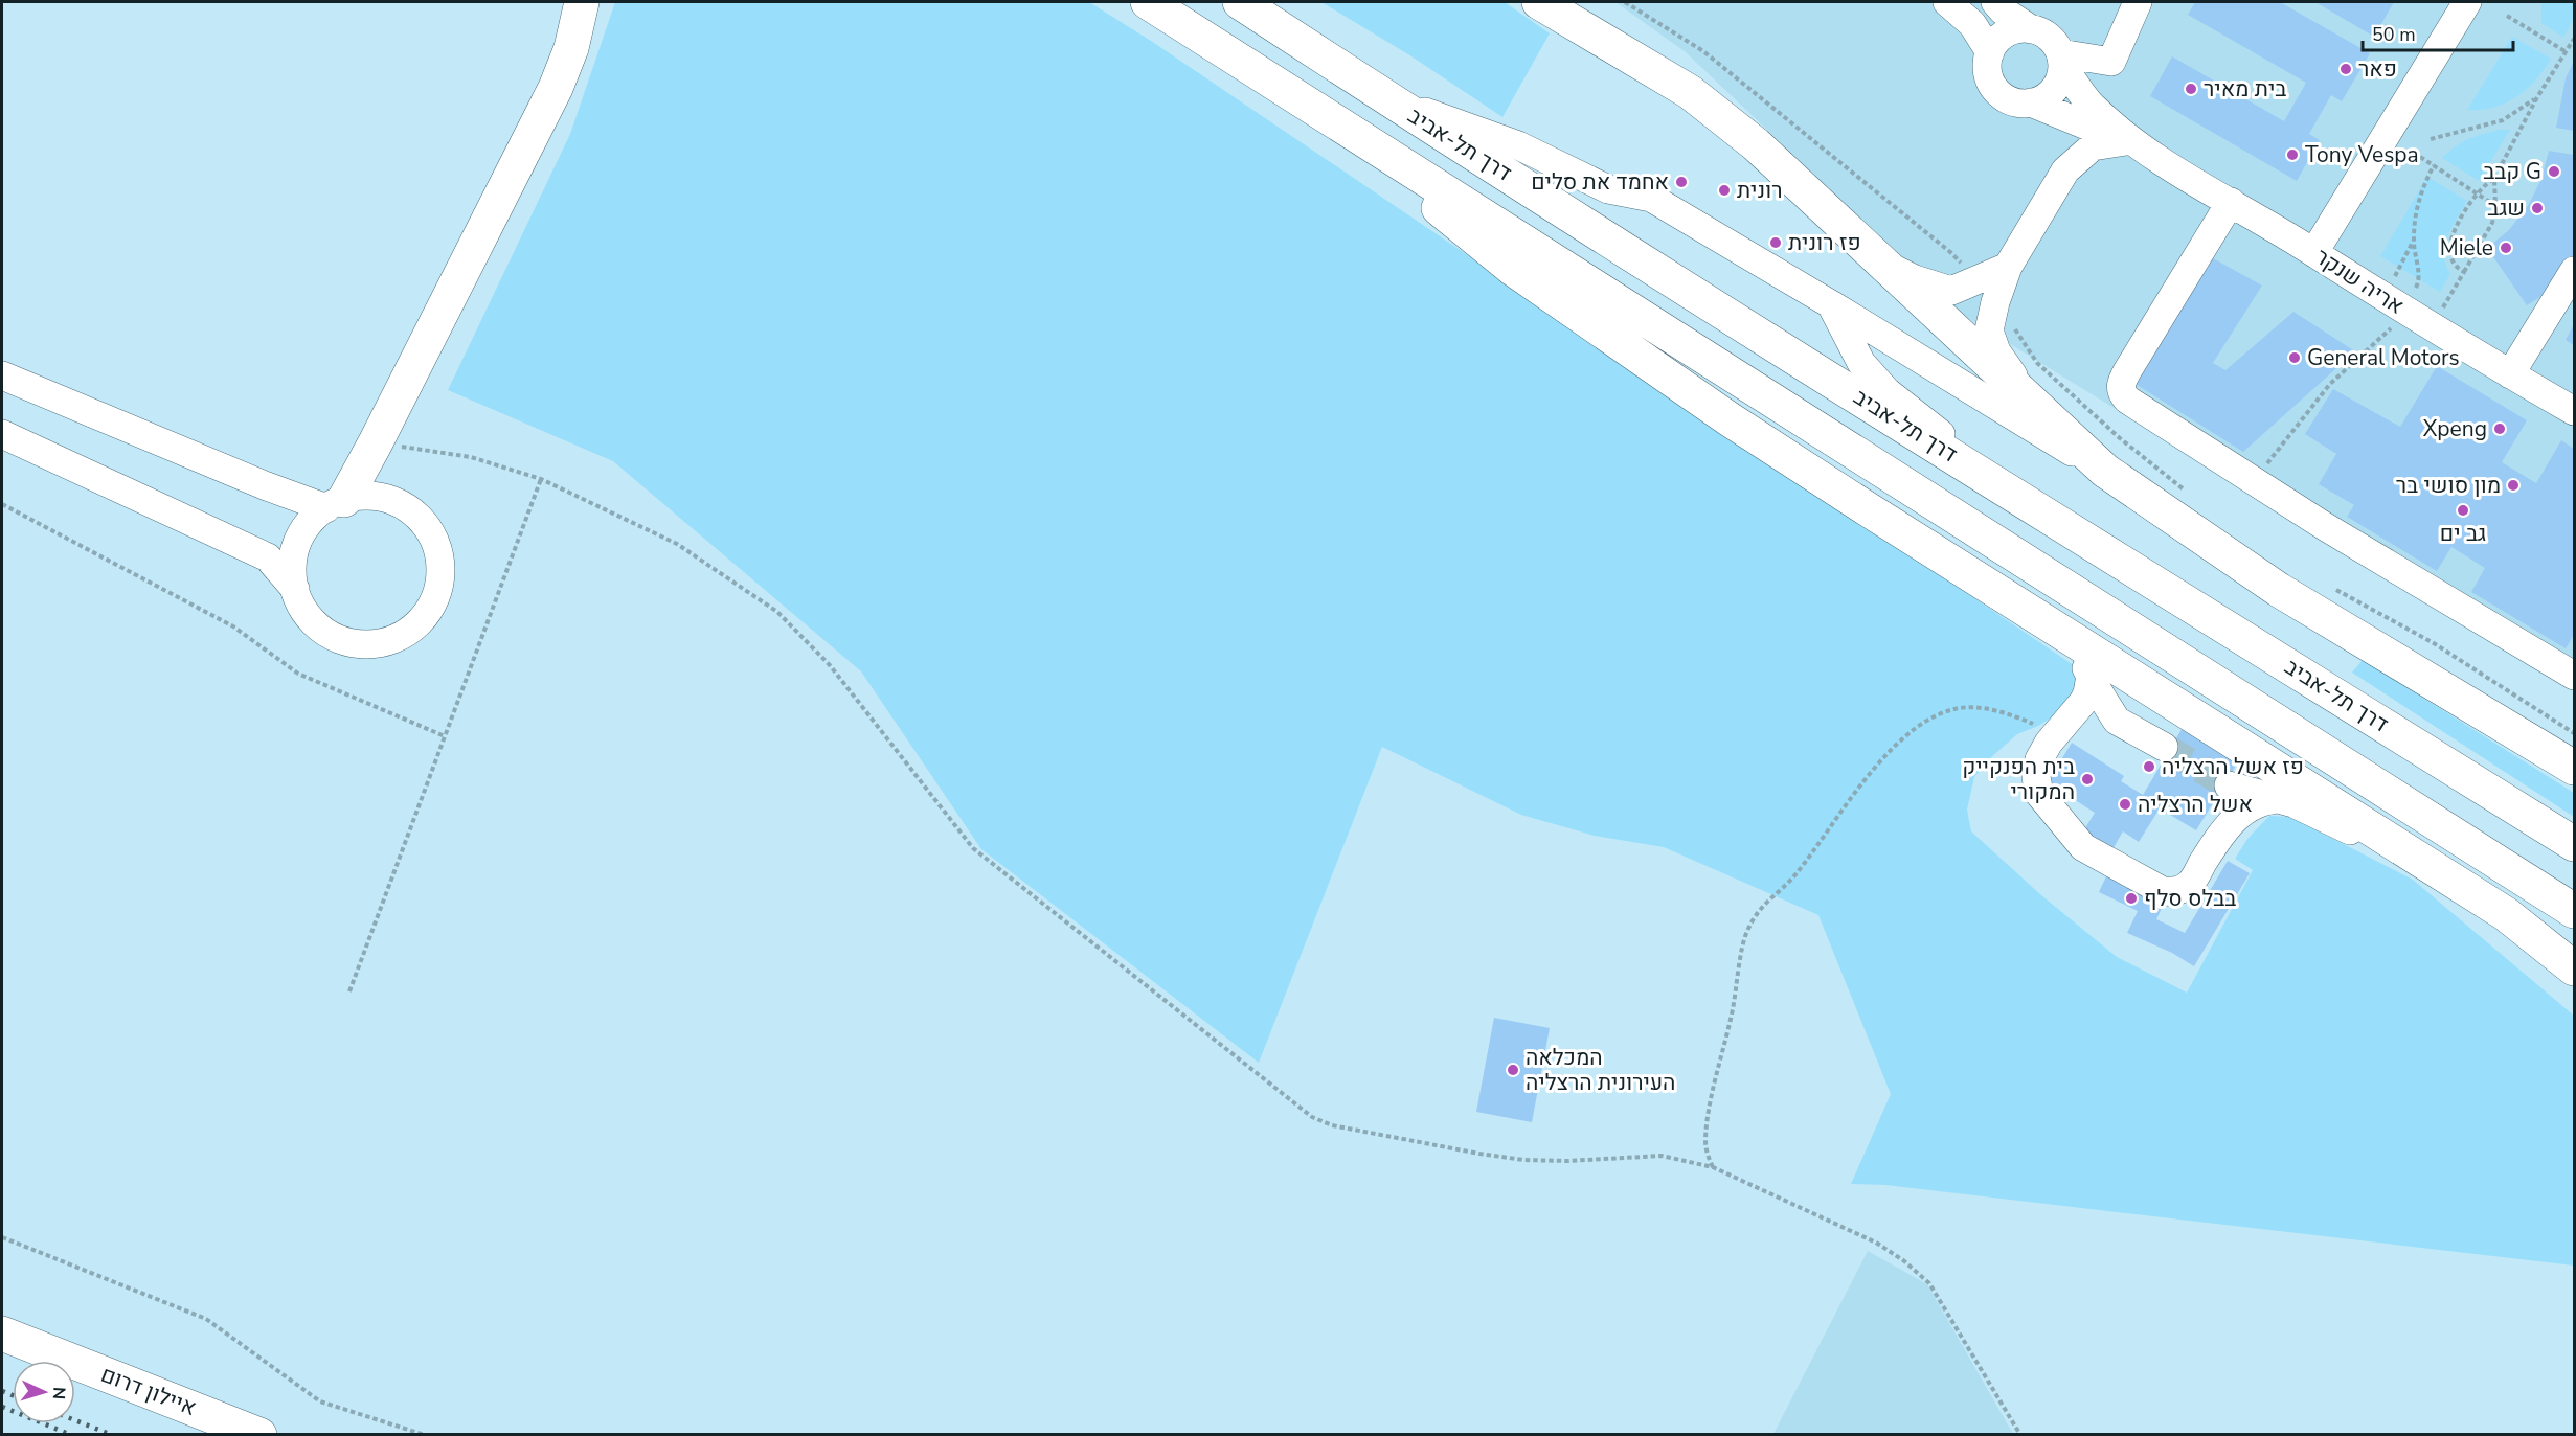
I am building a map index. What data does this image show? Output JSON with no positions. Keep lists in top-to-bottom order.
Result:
{
  "streets": {
    "main road": ["דרך תל-אביב", "איילון דרום"],
    "street": ["אריה שנקר"]
  },
  "places": [
    "פאר",
    "בית מאיר",
    "Tony Vespa",
    "קבב G",
    "אחמד את סלים",
    "רונית",
    "שגב",
    "פז רונית",
    "Miele",
    "General Motors",
    "Xpeng",
    "מון סושי בר",
    "גב ים",
    "פז אשל הרצליה",
    "בית הפנקייק המקורי",
    "אשל הרצליה",
    "בבלס סלף",
    "המכלאה העירונית הרצליה"
  ],
  "scale_bar": "50 m",
  "north": "right"
}
